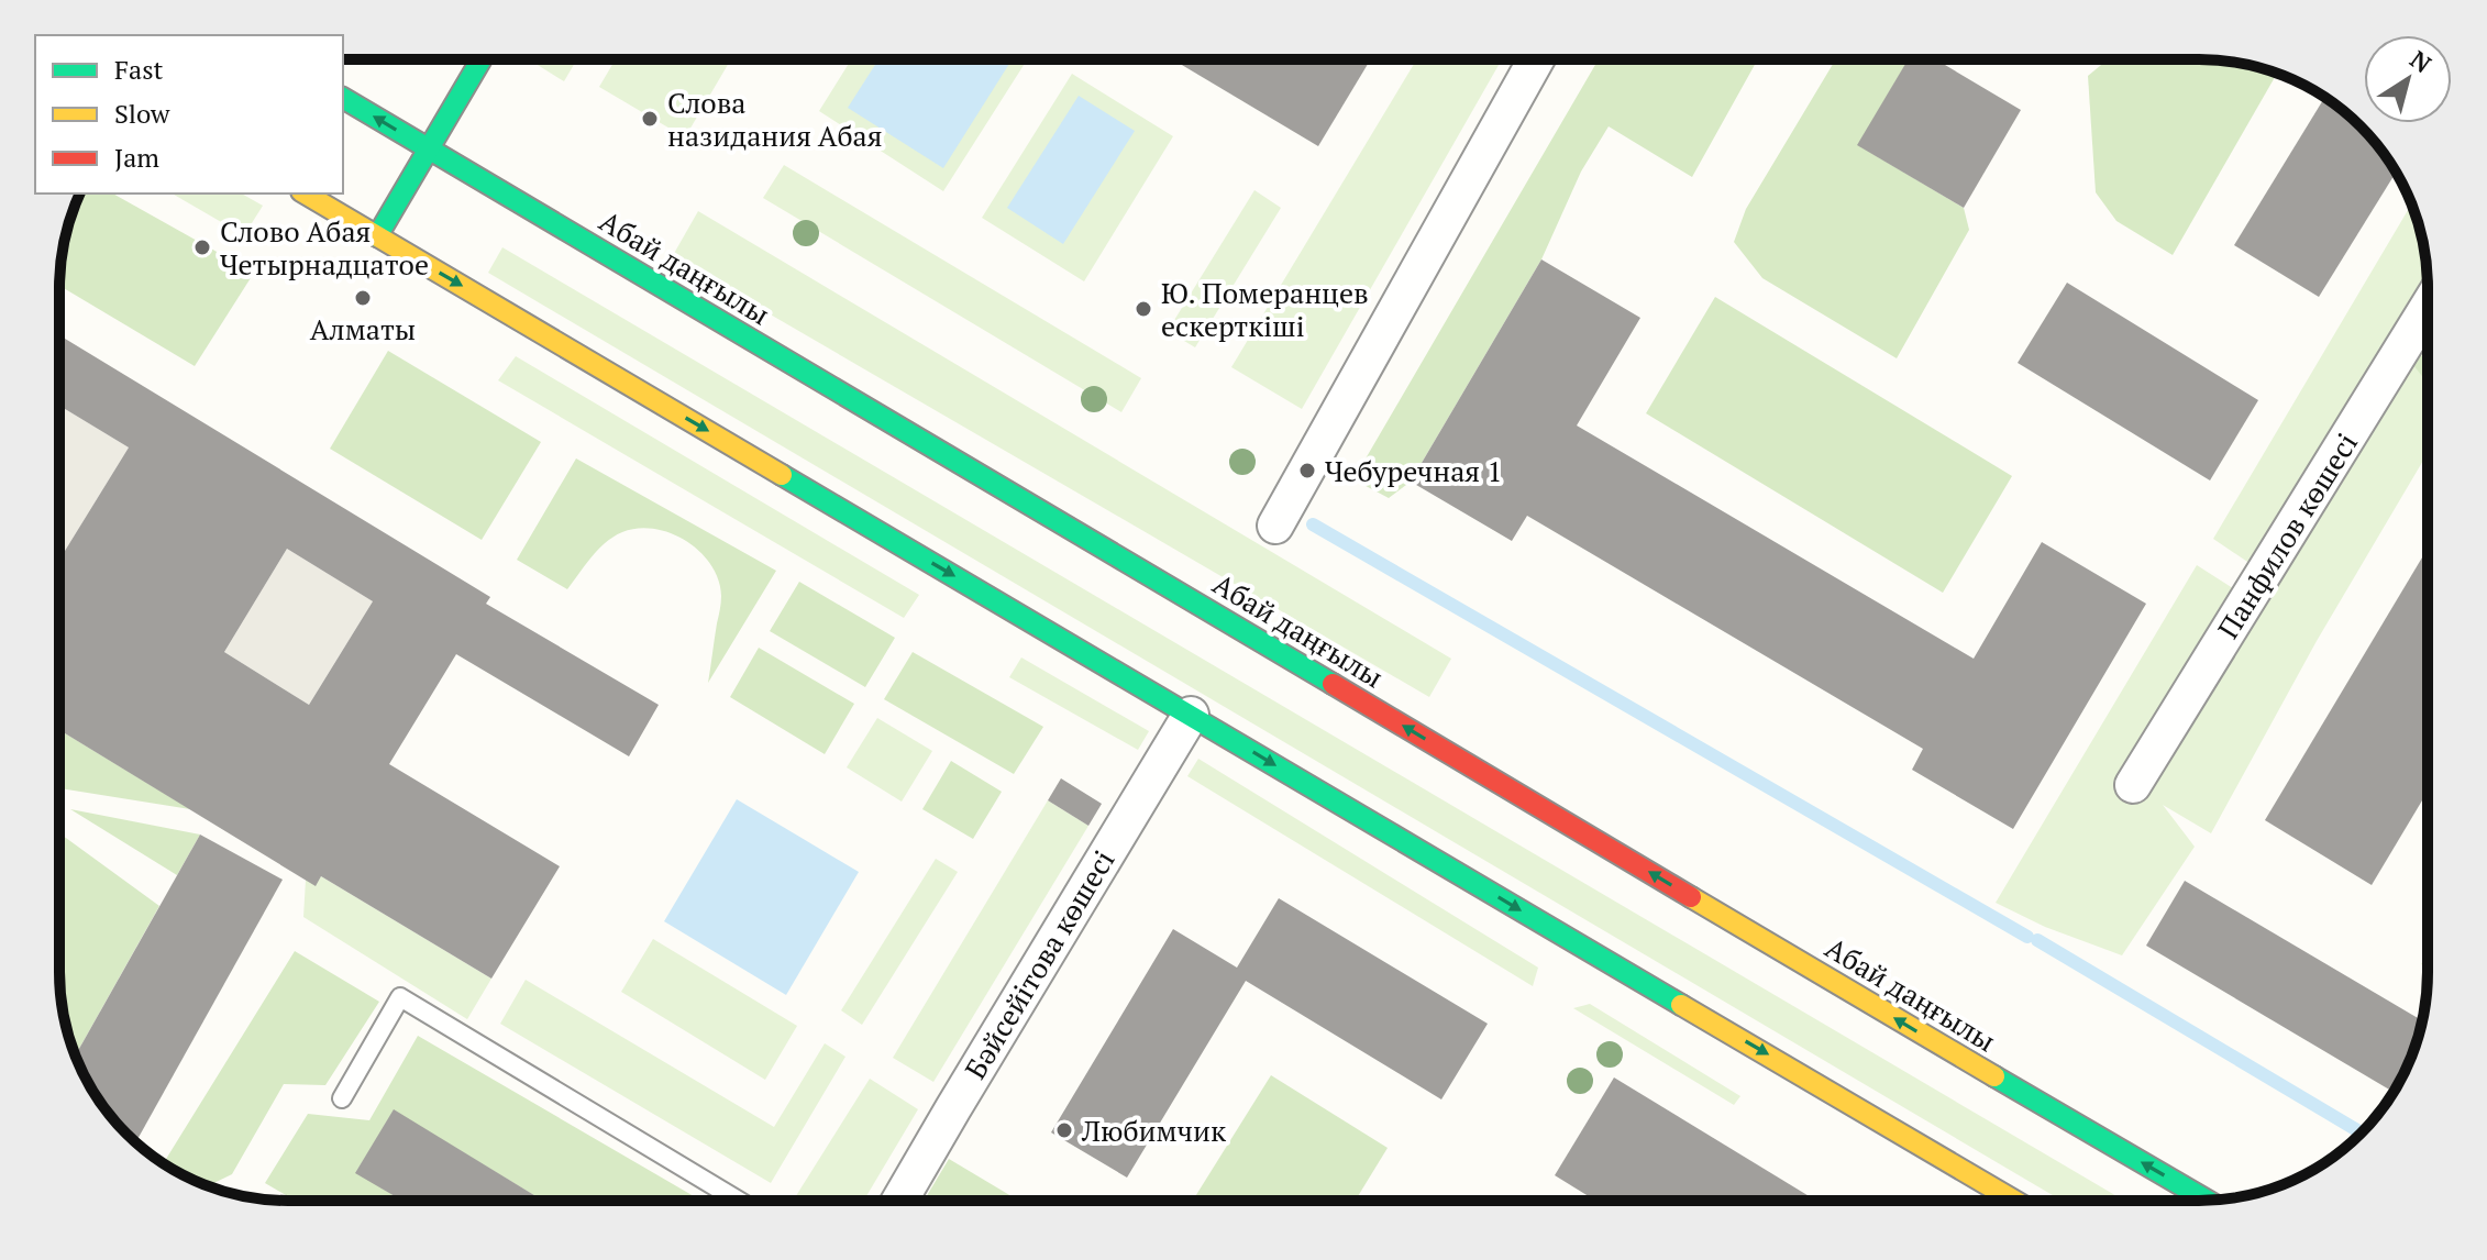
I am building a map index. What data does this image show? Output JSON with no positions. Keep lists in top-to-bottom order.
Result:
{
  "streets": {
    "main road": ["Абай даңғылы"],
    "street": ["Панфилов көшесі", "Бәйсейітова көшесі"]
  },
  "places": [
    "Слова назидания Абая",
    "Слово Абая Четырнадцатое",
    "Алматы",
    "Ю. Померанцев ескерткіші",
    "Чебуречная 1",
    "Любимчик"
  ],
  "legend": ["Fast", "Slow", "Jam"],
  "north": "top right"
}
